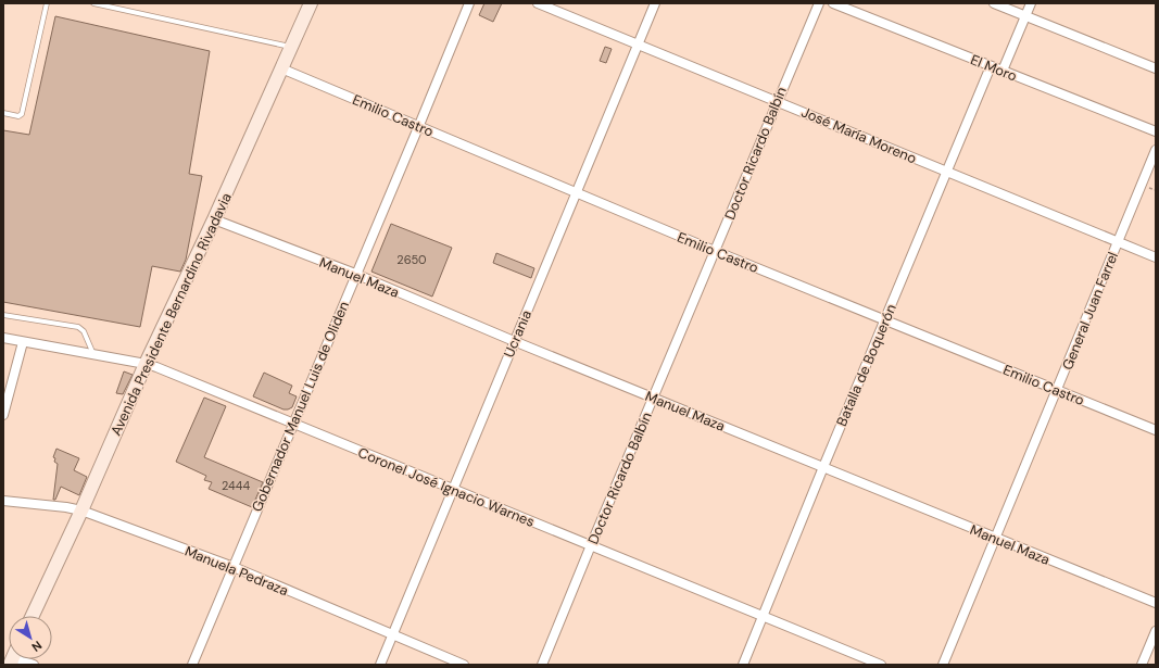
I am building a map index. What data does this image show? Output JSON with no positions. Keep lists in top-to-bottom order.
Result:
{
  "streets": {
    "street": [
      "El Moro",
      "Emilio Castro",
      "José María Moreno",
      "Doctor Ricardo Balbín",
      "Manuel Maza",
      "General Juan Farrel",
      "Avenida Presidente Bernardino Rivadavia",
      "Ucrania",
      "Batalla de Boquerón",
      "Gobernador Manuel Luis de Oliden",
      "Coronel José Ignacio Warnes",
      "Manuela Pedraza"
    ]
  },
  "crossings": [
    ["El Moro", "Batalla de Boquerón"],
    ["Emilio Castro", "Doctor Ricardo Balbín"],
    ["Emilio Castro", "General Juan Farrel"],
    ["Emilio Castro", "Avenida Presidente Bernardino Rivadavia"],
    ["Emilio Castro", "Ucrania"],
    ["Emilio Castro", "Batalla de Boquerón"],
    ["Emilio Castro", "Gobernador Manuel Luis de Oliden"],
    ["José María Moreno", "Doctor Ricardo Balbín"],
    ["José María Moreno", "General Juan Farrel"],
    ["José María Moreno", "Ucrania"],
    ["José María Moreno", "Batalla de Boquerón"],
    ["Doctor Ricardo Balbín", "Manuel Maza"],
    ["Doctor Ricardo Balbín", "Coronel José Ignacio Warnes"],
    ["Manuel Maza", "General Juan Farrel"],
    ["Manuel Maza", "Avenida Presidente Bernardino Rivadavia"],
    ["Manuel Maza", "Ucrania"],
    ["Manuel Maza", "Batalla de Boquerón"],
    ["Manuel Maza", "Gobernador Manuel Luis de Oliden"],
    ["Avenida Presidente Bernardino Rivadavia", "Coronel José Ignacio Warnes"],
    ["Avenida Presidente Bernardino Rivadavia", "Manuela Pedraza"],
    ["Ucrania", "Coronel José Ignacio Warnes"],
    ["Ucrania", "Manuela Pedraza"],
    ["Batalla de Boquerón", "Coronel José Ignacio Warnes"],
    ["Gobernador Manuel Luis de Oliden", "Coronel José Ignacio Warnes"],
    ["Gobernador Manuel Luis de Oliden", "Manuela Pedraza"]
  ],
  "house_numbers": ["2650", "2444"],
  "north": "bottom right"
}
